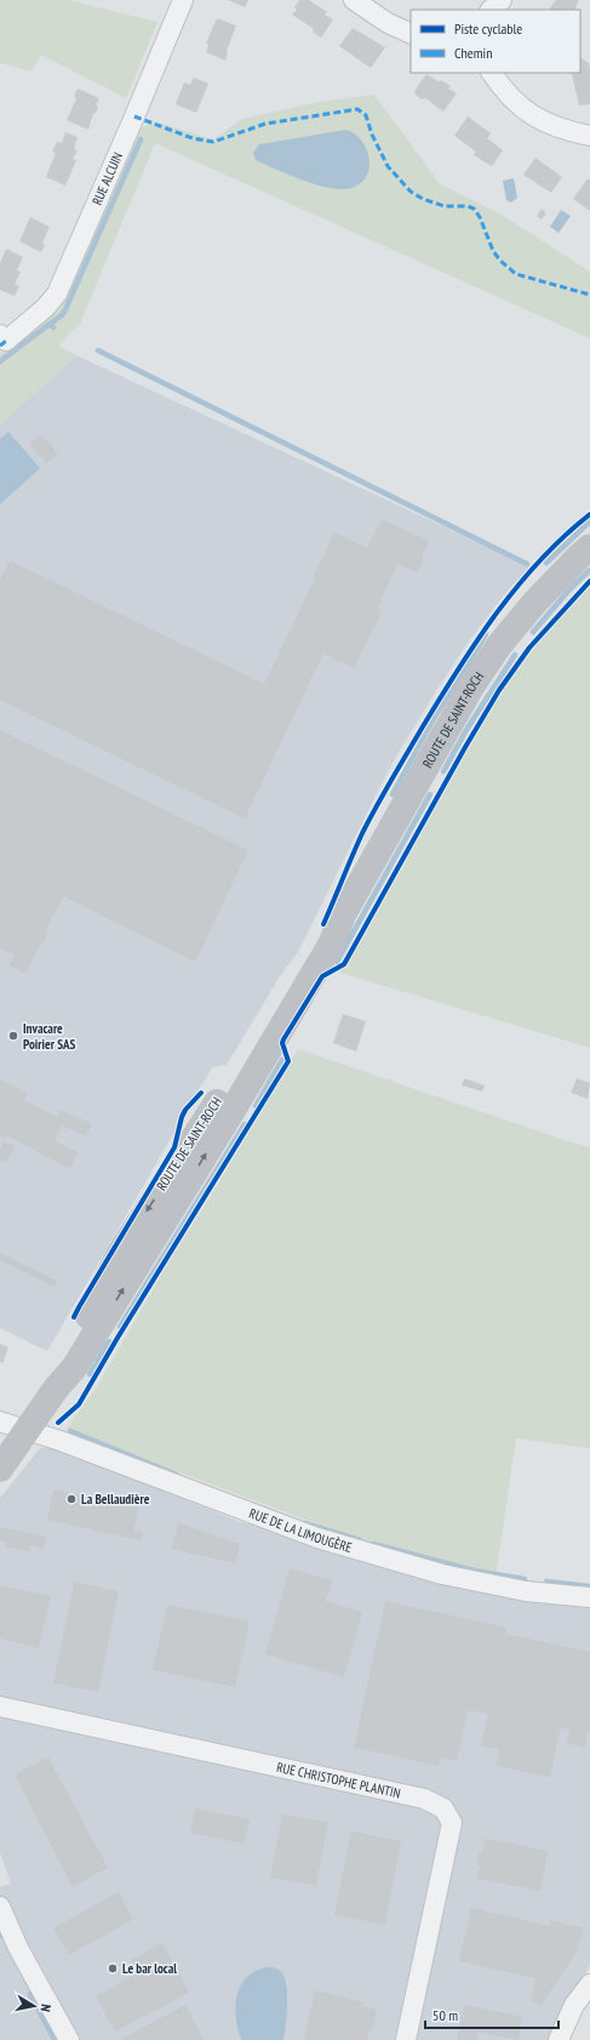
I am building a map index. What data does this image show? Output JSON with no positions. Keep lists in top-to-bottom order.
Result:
{
  "streets": {
    "street": [
      "RUE ALCUIN",
      "ROUTE DE SAINT-ROCH",
      "RUE DE LA LIMOUGÈRE",
      "RUE CHRISTOPHE PLANTIN"
    ]
  },
  "crossings": [
    ["ROUTE DE SAINT-ROCH", "RUE DE LA LIMOUGÈRE"]
  ],
  "places": ["Invacare Poirier SAS", "La Bellaudière", "Le bar local"],
  "legend": ["Piste cyclable", "Chemin"],
  "scale_bar": "50 m",
  "north": "right"
}
